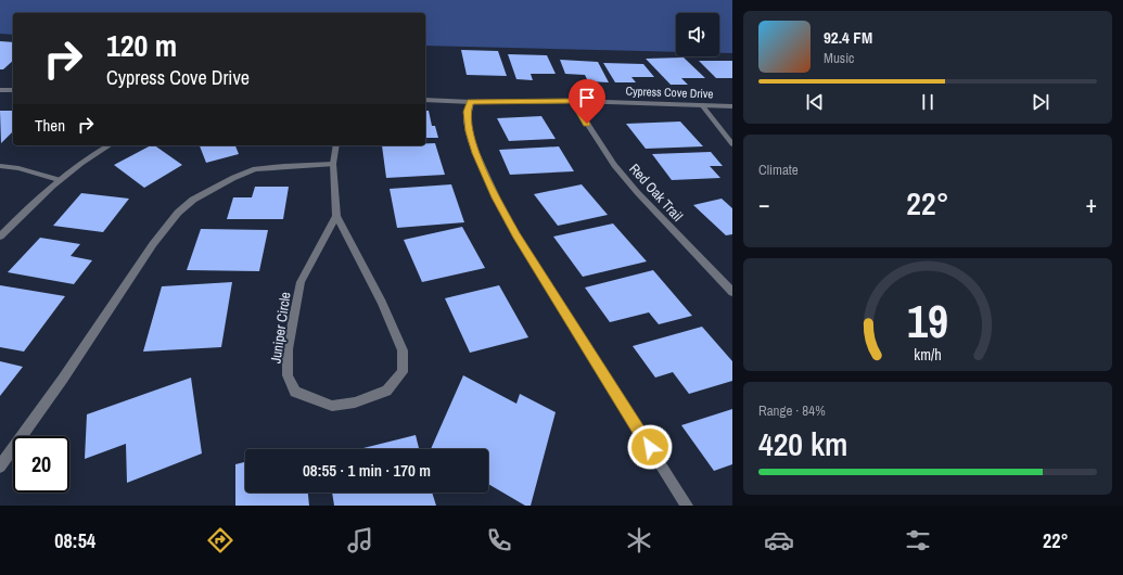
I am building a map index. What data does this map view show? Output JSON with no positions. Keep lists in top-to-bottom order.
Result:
{
  "streets": {
    "street": ["Cypress Cove Drive", "Red Oak Trail", "Juniper Circle"]
  },
  "crossings": [
    ["Cypress Cove Drive", "Red Oak Trail"]
  ],
  "page": {
    "turn": ["120 m", "Cypress Cove Drive"],
    "song": ["92.4 FM", "Music"],
    "then": "Then",
    "tile": [
      "Climate",
      ["Range · 84%", "420 km"]
    ],
    "heat": ["−", "22°", "+"],
    "limit": "20",
    "trip": "08:55 · 1 min · 170 m",
    "tabs": ["08:54", "22°"],
    "gauge": ["19", "km/h"]
  }
}
